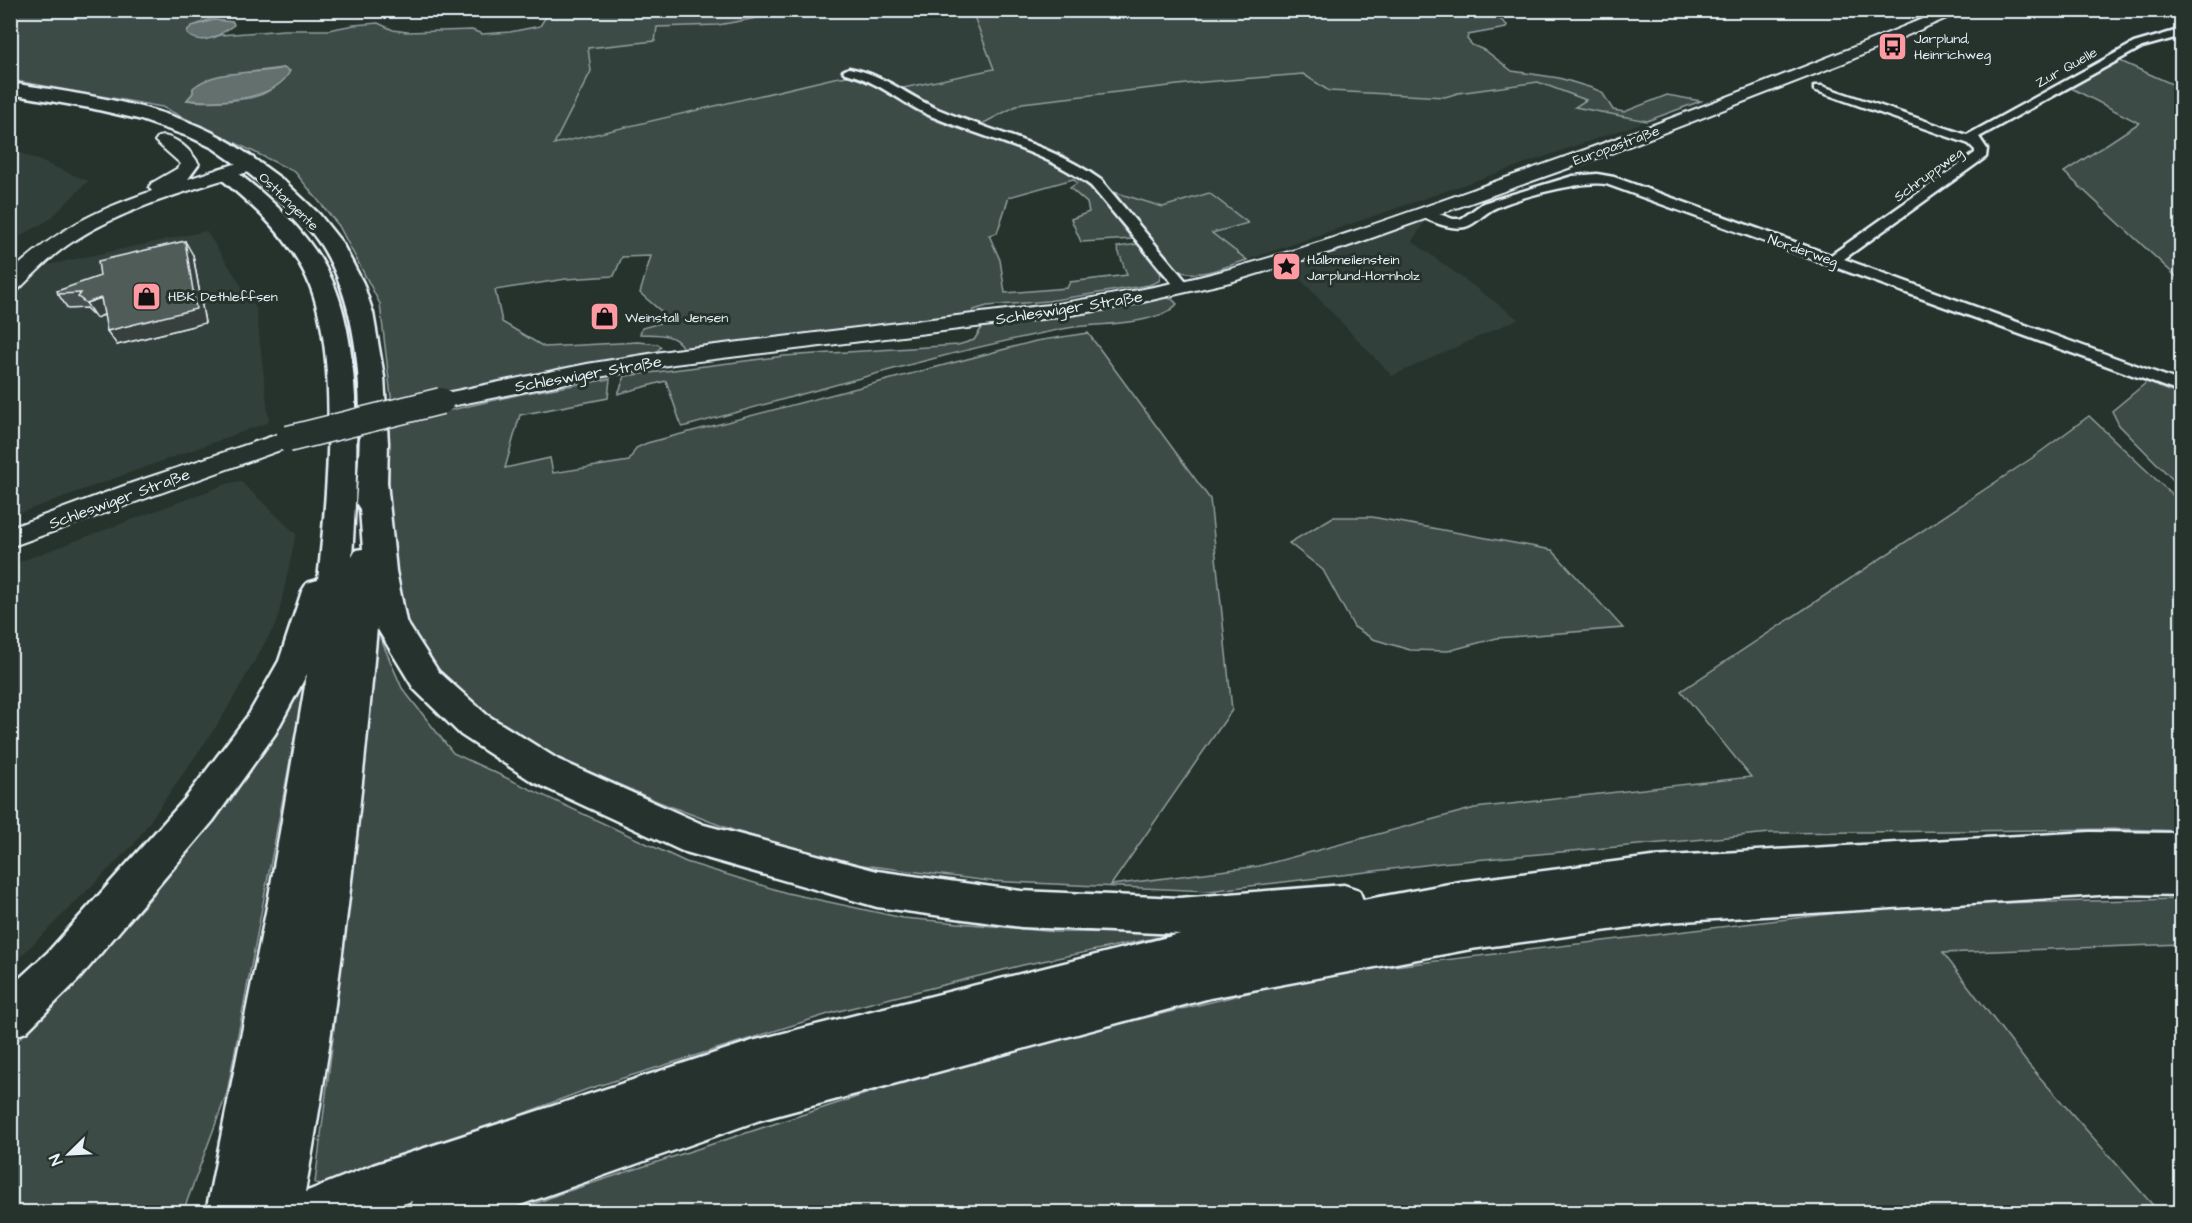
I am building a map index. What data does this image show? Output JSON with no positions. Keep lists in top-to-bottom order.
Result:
{
  "streets": {
    "main road": ["Europastraße", "Osttangente", "Schleswiger Straße"],
    "street": ["Zur Quelle", "Schruppweg", "Norderweg"]
  },
  "crossings": [
    ["Zur Quelle", "Schruppweg"],
    ["Europastraße", "Norderweg"],
    ["Europastraße", "Schleswiger Straße"],
    ["Schruppweg", "Norderweg"]
  ],
  "places": {
    "bus stop": ["Jarplund, Heinrichweg"],
    "place": ["Halbmeilenstein Jarplund-Hornholz"],
    "shop": ["HBK Dethleffsen", "Weinstall Jensen"]
  },
  "north": "bottom left"
}
